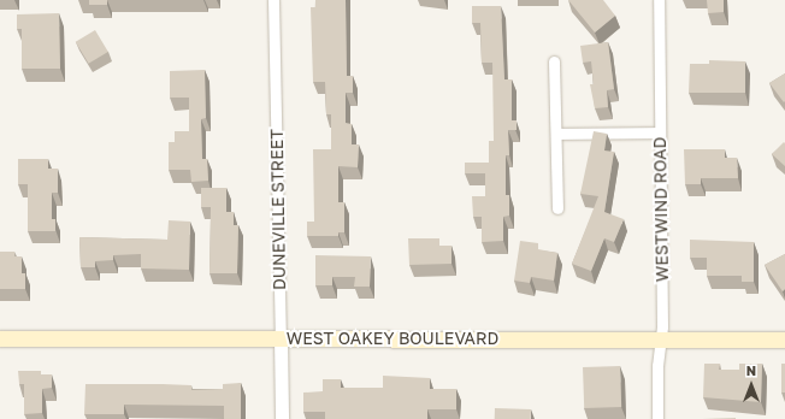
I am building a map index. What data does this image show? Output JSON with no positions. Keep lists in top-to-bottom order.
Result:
{
  "streets": {
    "main road": ["WEST OAKEY BOULEVARD"],
    "street": ["DUNEVILLE STREET", "WESTWIND ROAD"]
  },
  "crossings": [
    ["DUNEVILLE STREET", "WEST OAKEY BOULEVARD"],
    ["WESTWIND ROAD", "WEST OAKEY BOULEVARD"]
  ],
  "north": "top"
}
